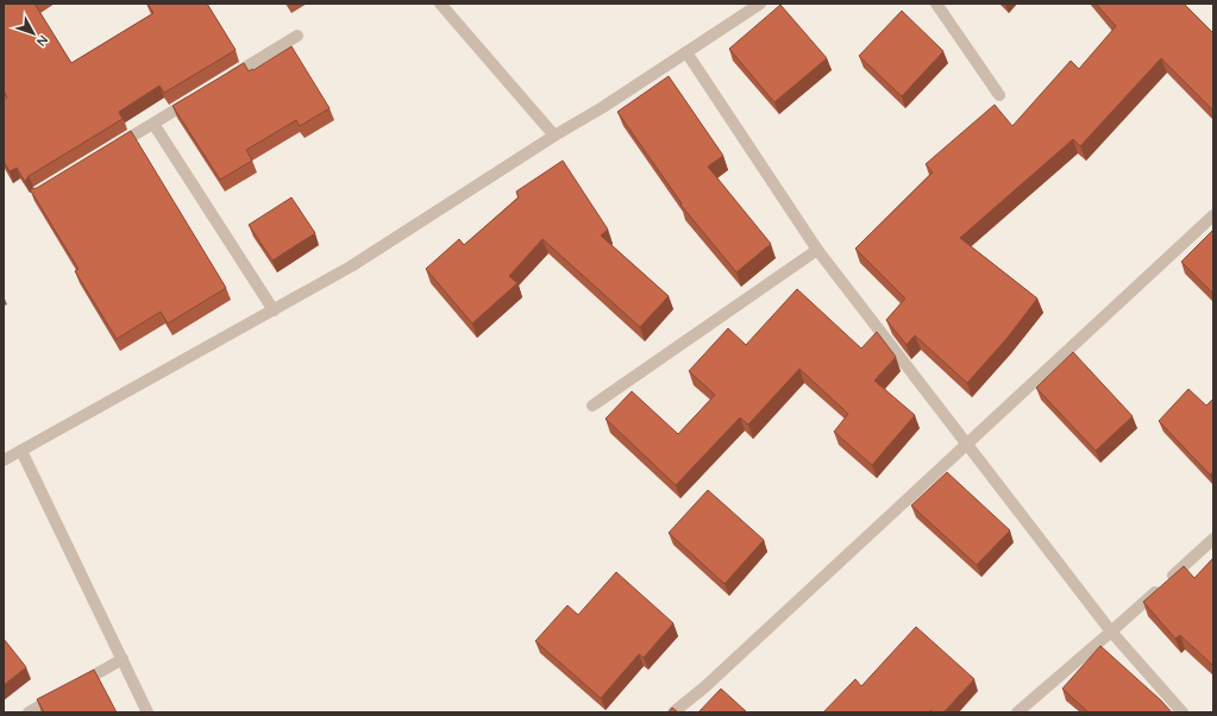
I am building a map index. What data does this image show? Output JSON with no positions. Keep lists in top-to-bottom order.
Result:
{
  "north": "bottom right"
}
